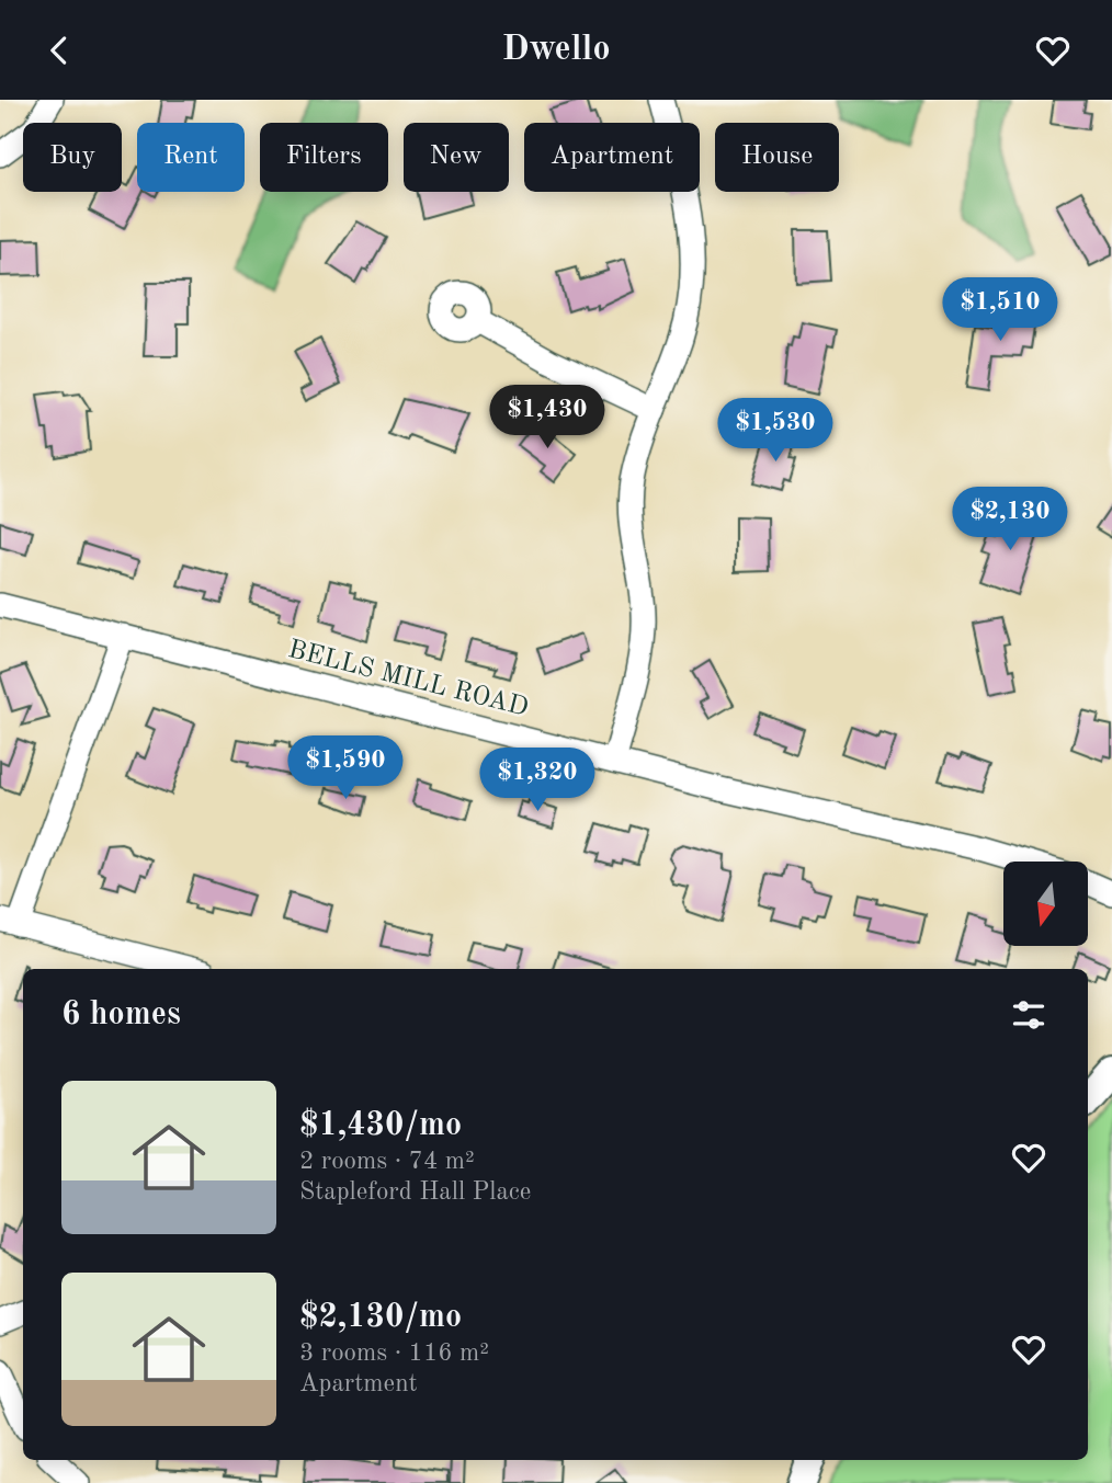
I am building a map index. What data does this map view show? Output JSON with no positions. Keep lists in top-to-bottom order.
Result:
{
  "streets": {
    "street": ["BELLS MILL ROAD"]
  },
  "north": "bottom",
  "page": {
    "header": "Dwello",
    "chip": [
      "Buy",
      "Rent",
      "Filters",
      "New",
      "Apartment",
      "House"
    ],
    "price": [
      "$1,510",
      "$1,430",
      "$1,530",
      "$2,130",
      "$1,590",
      "$1,320"
    ],
    "heading": "6 homes",
    "list": [
      {
        "name": "$1,430/mo",
        "note": "2 rooms · 74 m² · Stapleford Hall Place"
      },
      {
        "name": "$2,130/mo",
        "note": "3 rooms · 116 m² · Apartment"
      }
    ]
  }
}
